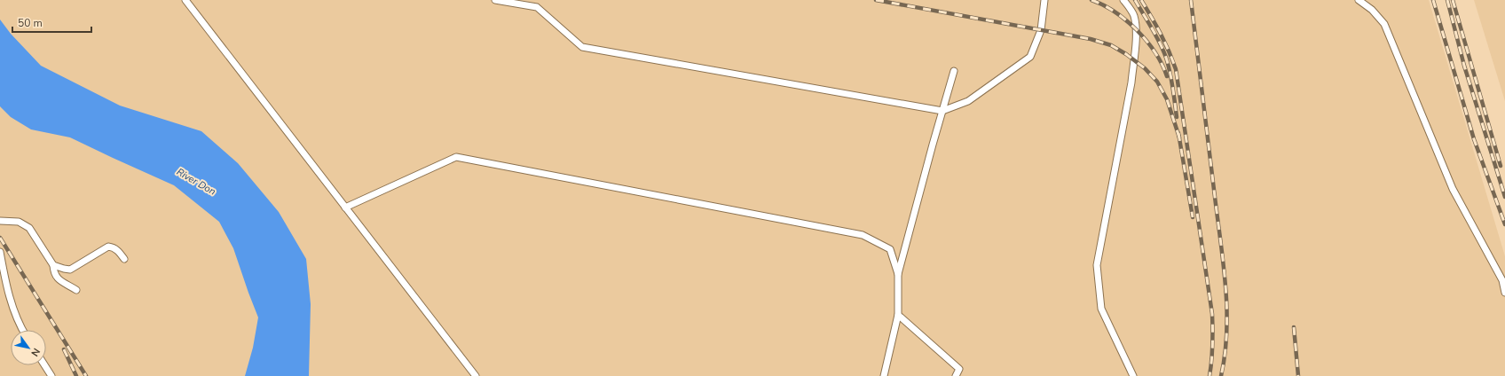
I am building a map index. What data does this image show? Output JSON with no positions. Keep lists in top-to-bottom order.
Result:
{
  "water": ["River Don"],
  "scale_bar": "50 m",
  "north": "bottom right"
}
